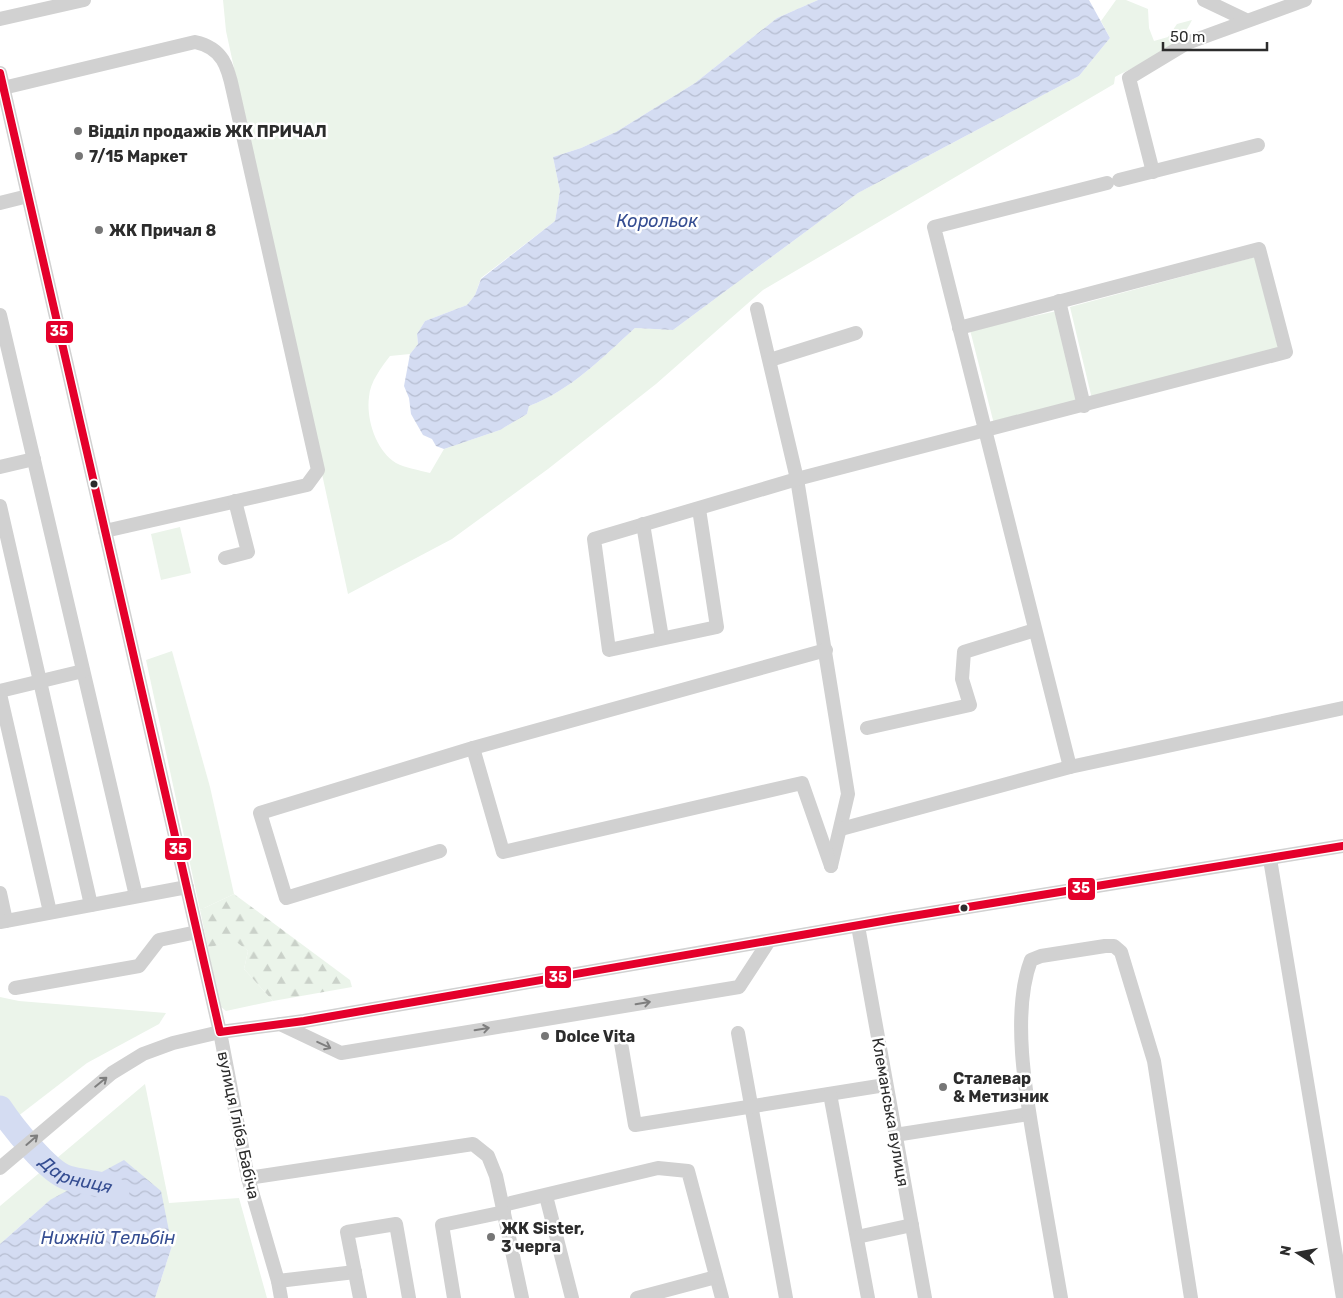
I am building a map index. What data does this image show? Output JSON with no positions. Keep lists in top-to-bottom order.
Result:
{
  "streets": {
    "street": ["Клеманська вулиця", "вулиця Гліба Бабіча"]
  },
  "water": ["Корольок", "Дарниця", "Нижній Тельбін"],
  "places": [
    "Відділ продажів ЖК ПРИЧАЛ",
    "7/15 Маркет",
    "ЖК Причал 8",
    "Dolce Vita",
    "Сталевар & Метизник",
    "ЖК Sister, 3 черга"
  ],
  "lines": ["transit line 35"],
  "scale_bar": "50 m",
  "north": "left"
}
